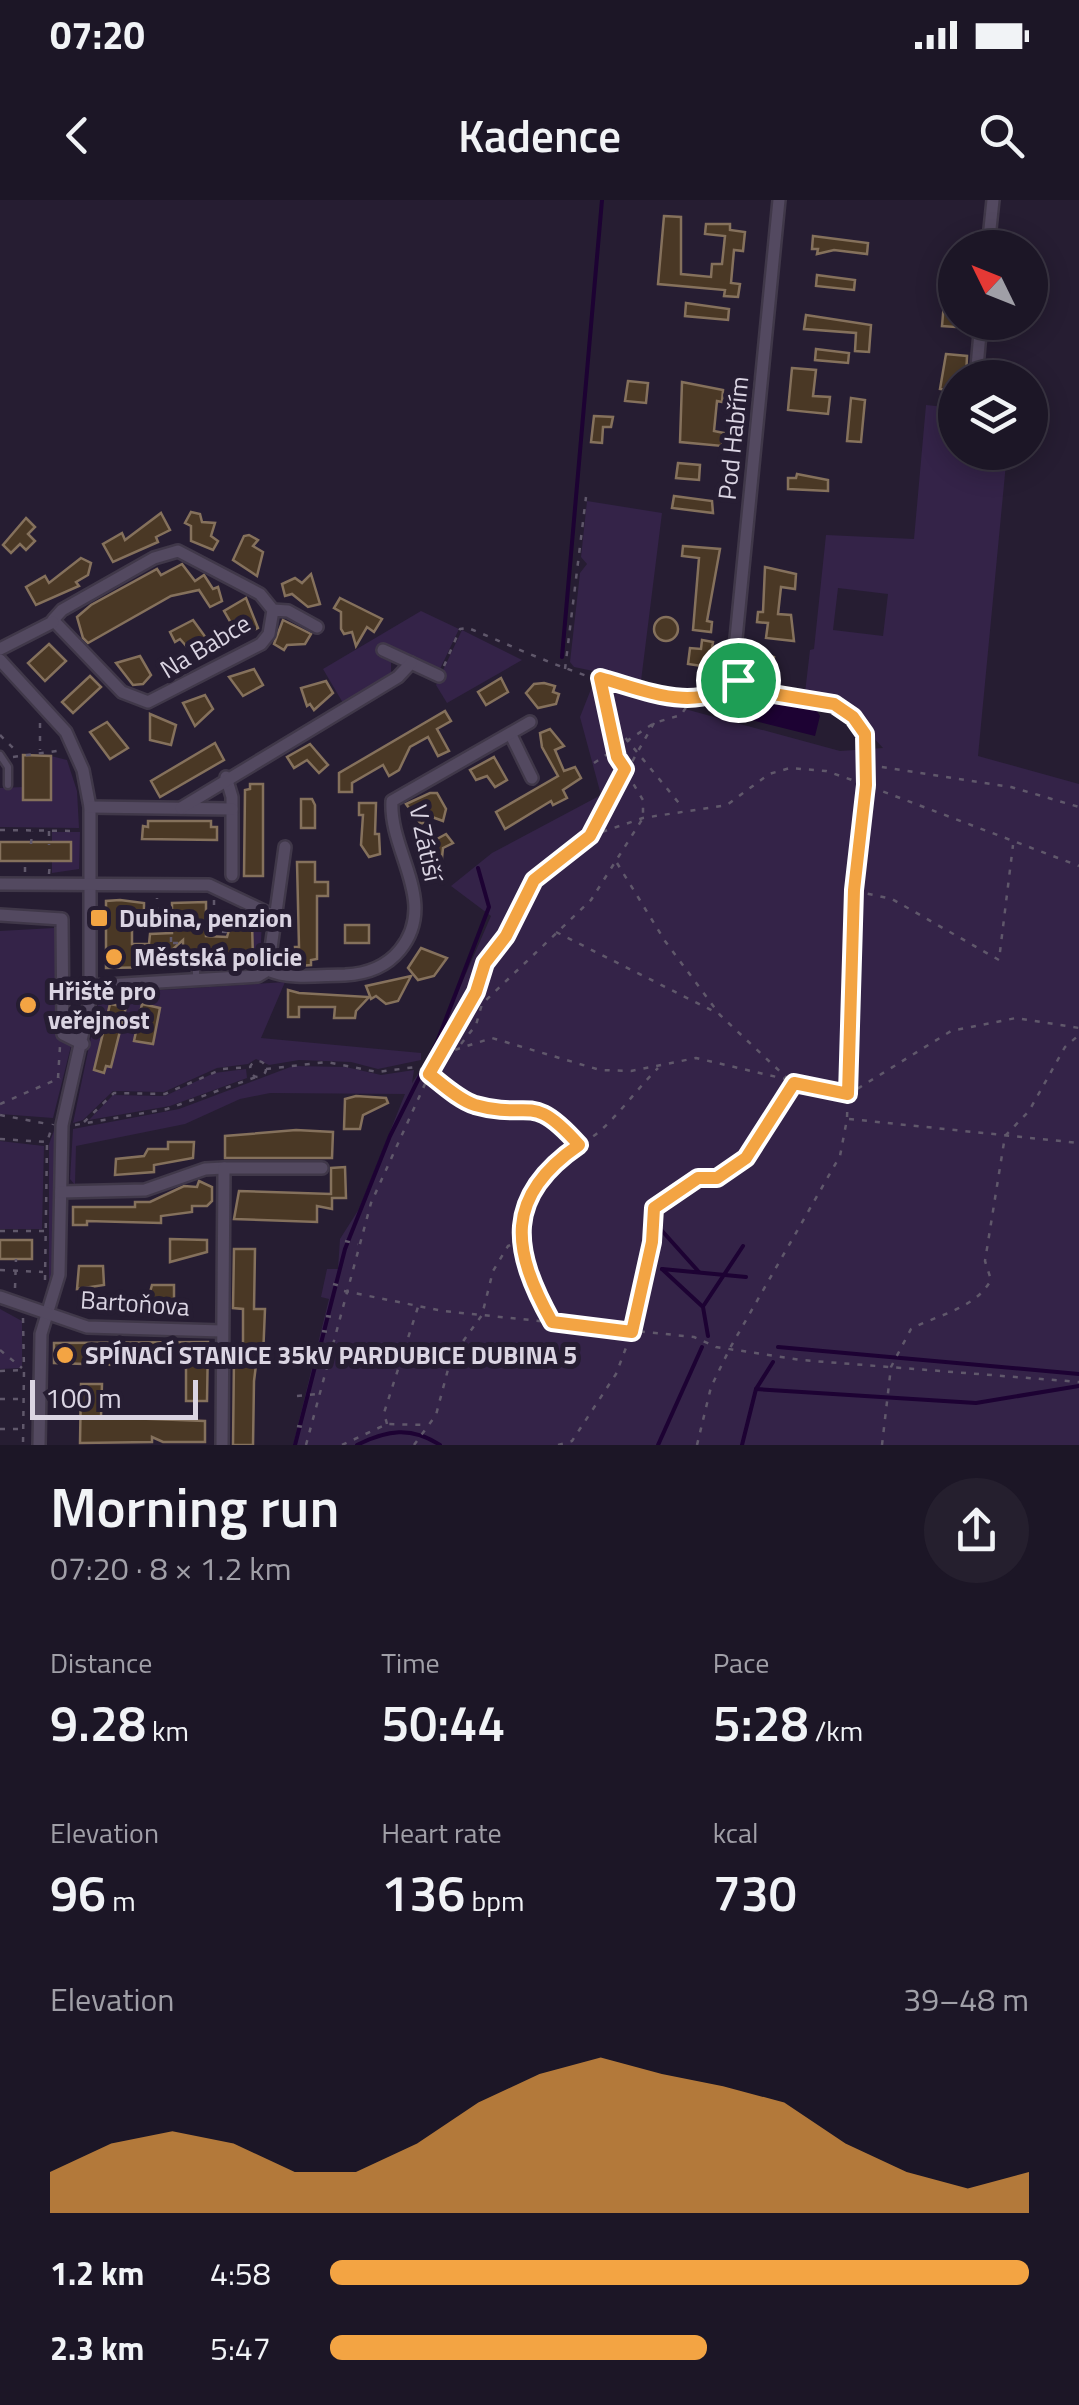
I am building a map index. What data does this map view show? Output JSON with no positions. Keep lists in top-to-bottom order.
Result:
{
  "streets": {
    "street": [
      "Pod Habřím",
      "Na Babce",
      "V Zátiší",
      "Bartoňova"
    ]
  },
  "places": {
    "transit": ["Dubina, penzion"],
    "other": ["Městská policie", "Hřiště pro veřejnost", "SPÍNACÍ STANICE 35kV PARDUBICE DUBINA 5"]
  },
  "scale_bar": "100 m",
  "north": "top left",
  "page": {
    "status": "07:20",
    "header": "Kadence",
    "scale": "100 m",
    "heading": ["Morning run", "07:20 · 8 × 1.2 km"],
    "stats": [
      ["Distance", "9.28 km"],
      ["Time", "50:44"],
      ["Pace", "5:28 /km"],
      ["Elevation", "96 m"],
      ["Heart rate", "136 bpm"],
      ["kcal", "730"]
    ],
    "chart": ["Elevation", "39–48 m"],
    "list": [
      {
        "name": "1.2 km",
        "note": "4:58"
      },
      {
        "name": "2.3 km",
        "note": "5:47"
      }
    ]
  }
}
